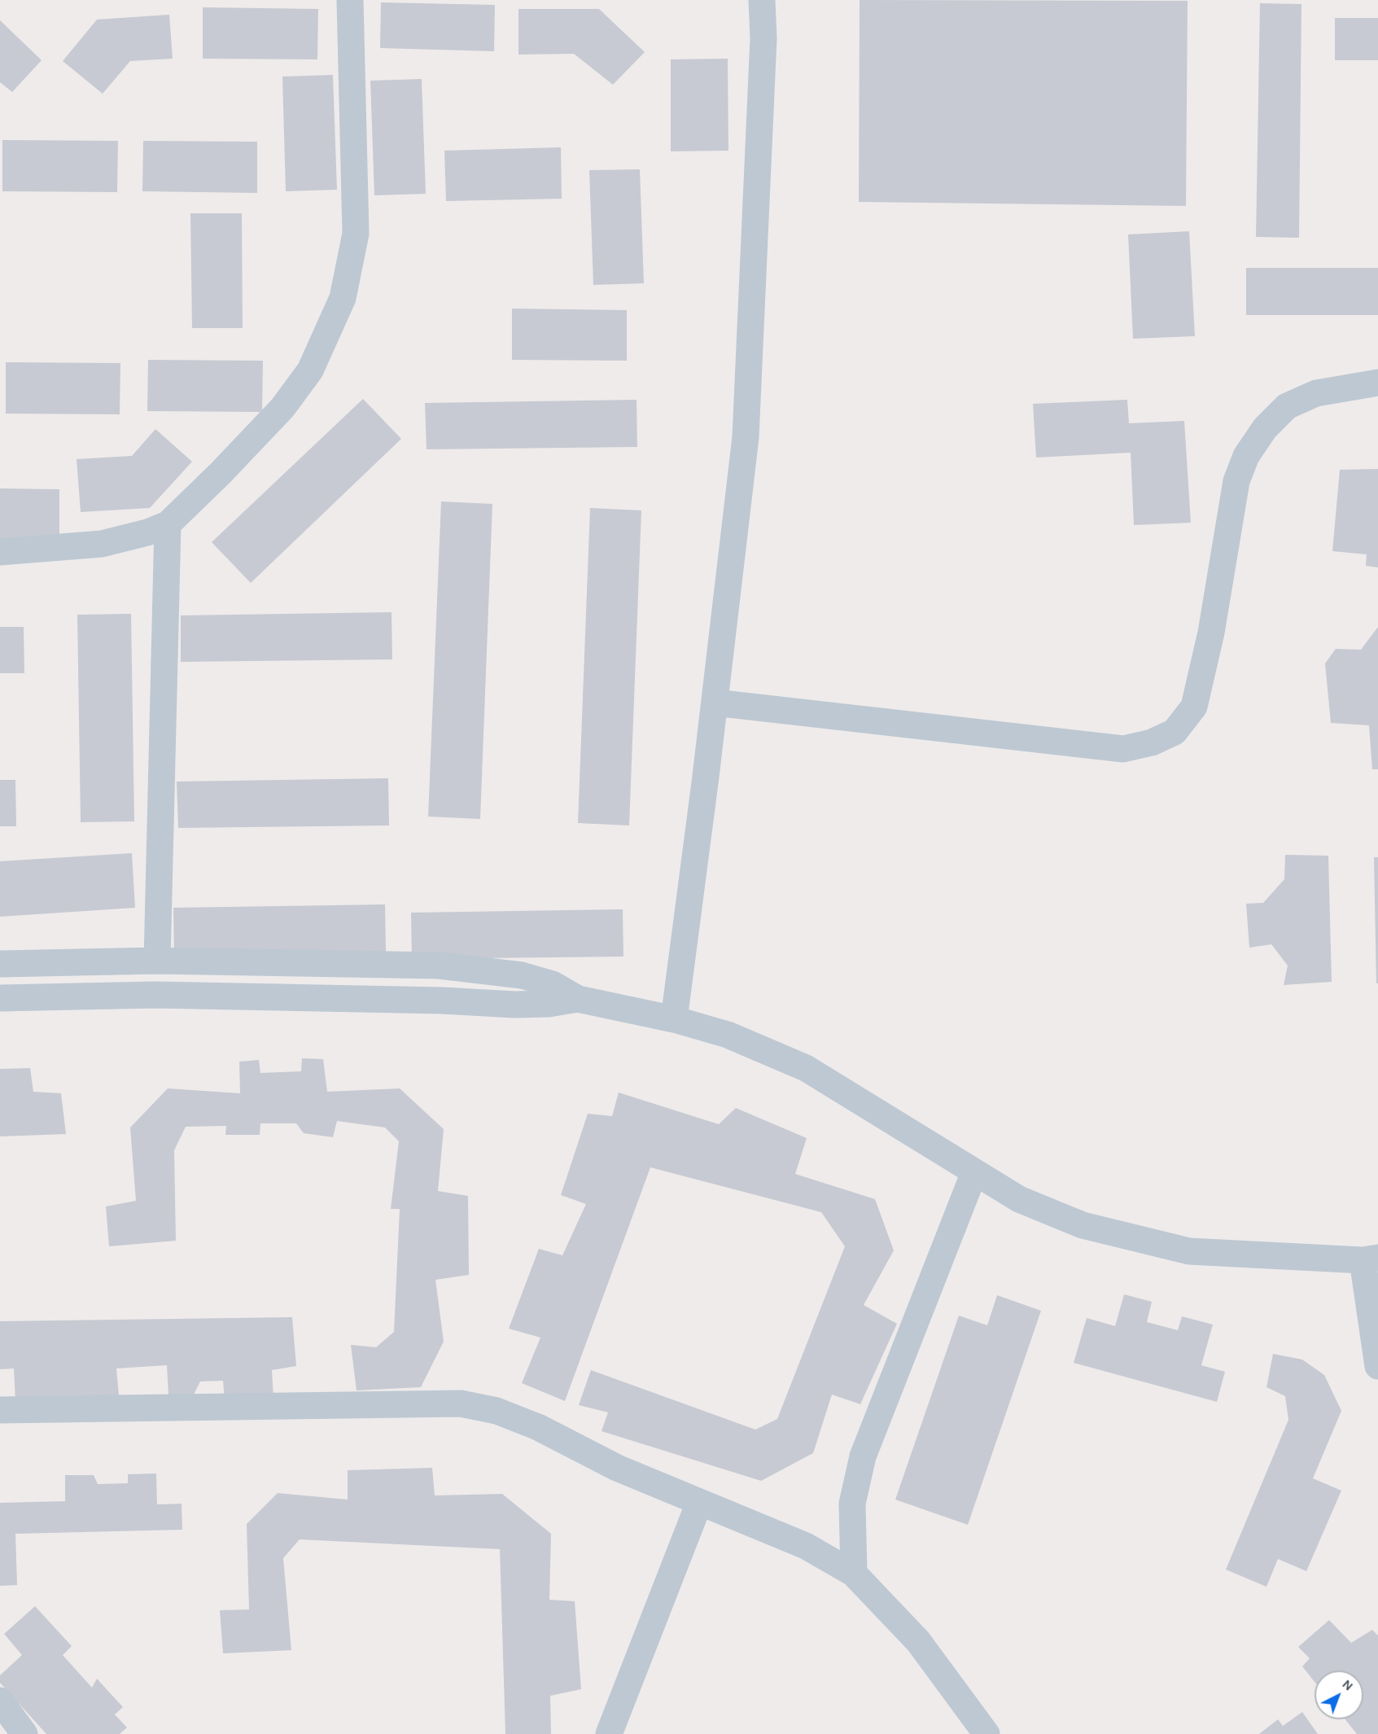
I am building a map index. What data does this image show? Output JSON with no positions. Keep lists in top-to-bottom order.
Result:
{
  "north": "top right"
}
